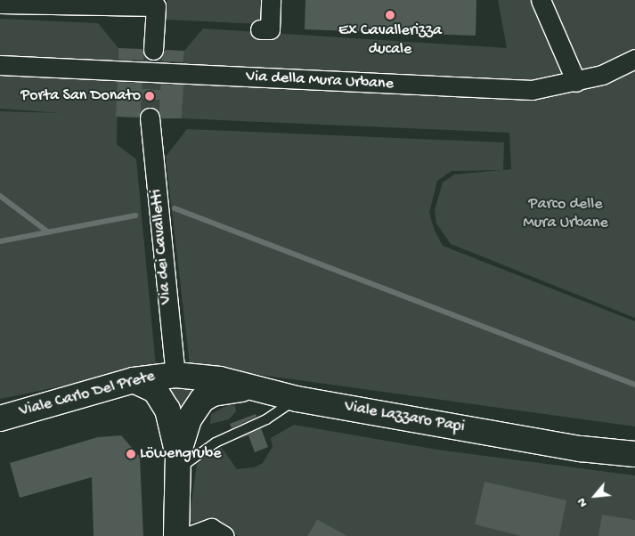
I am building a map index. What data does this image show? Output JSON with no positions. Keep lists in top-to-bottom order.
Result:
{
  "streets": {
    "main road": ["Viale Carlo Del Prete", "Viale Lazzaro Papi"],
    "street": ["Via della Mura Urbane", "Via dei Cavalletti"]
  },
  "crossings": [
    ["Via dei Cavalletti", "Viale Carlo Del Prete"],
    ["Via dei Cavalletti", "Viale Lazzaro Papi"],
    ["Viale Carlo Del Prete", "Viale Lazzaro Papi"]
  ],
  "parks": ["Parco delle Mura Urbane"],
  "places": ["Ex Cavallerizza ducale", "Porta San Donato", "Löwengrube"],
  "north": "bottom left"
}
